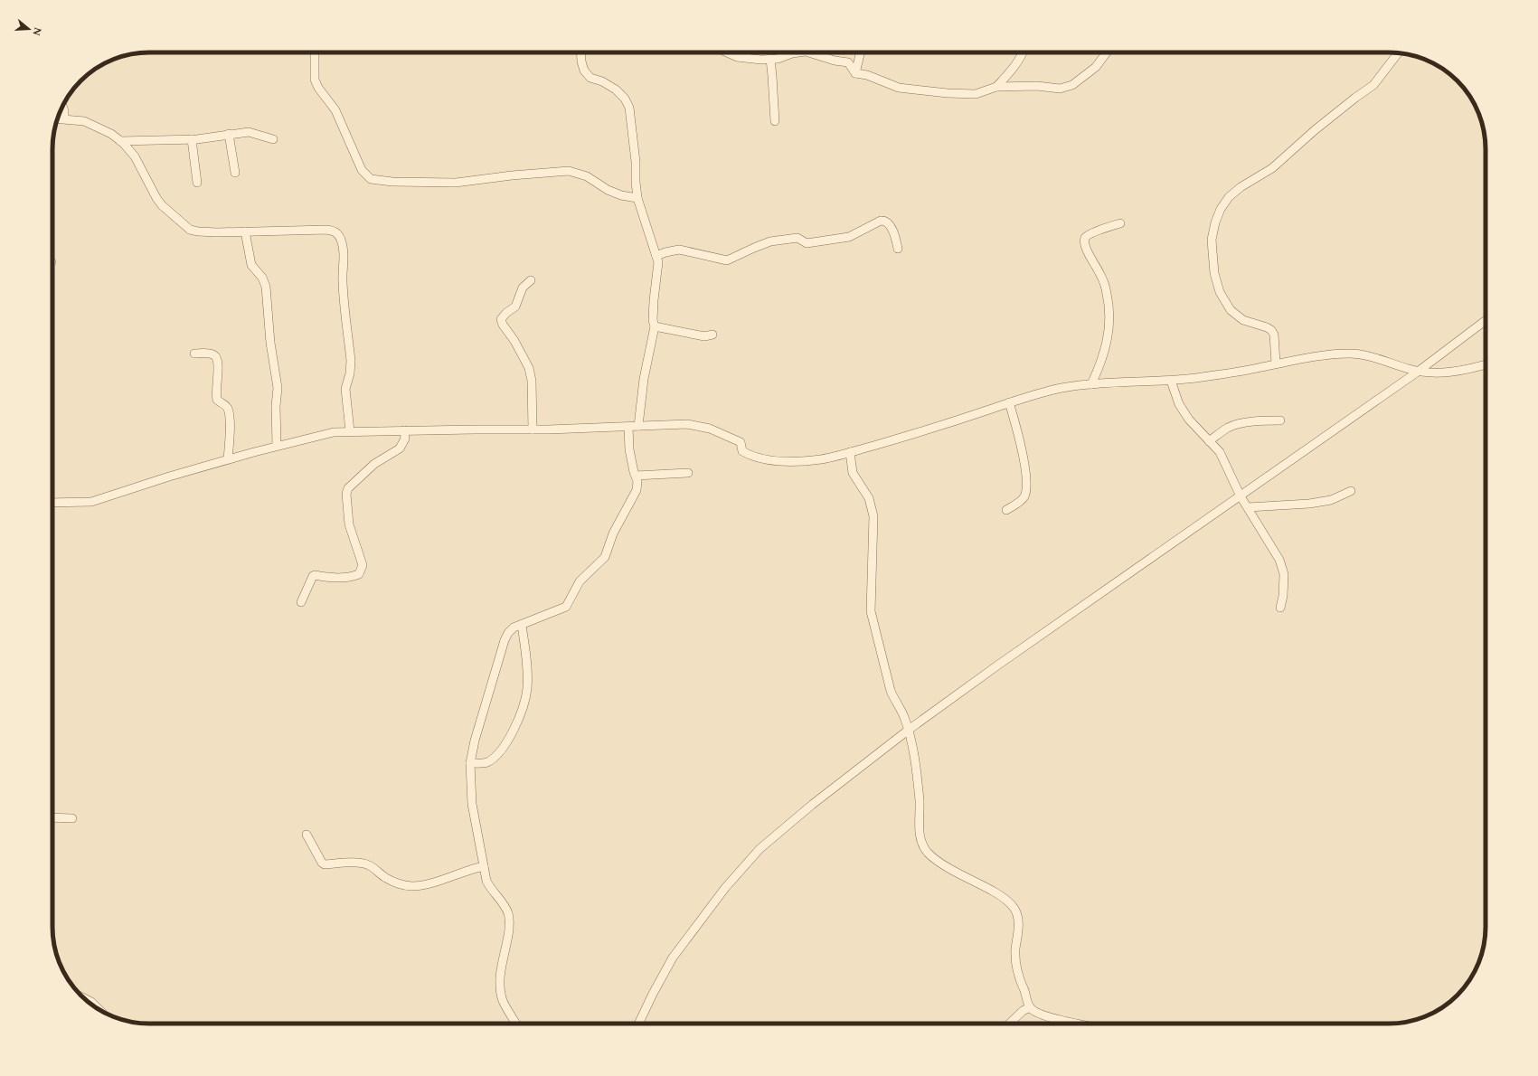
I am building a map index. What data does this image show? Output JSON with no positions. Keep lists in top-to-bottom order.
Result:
{
  "north": "right"
}
